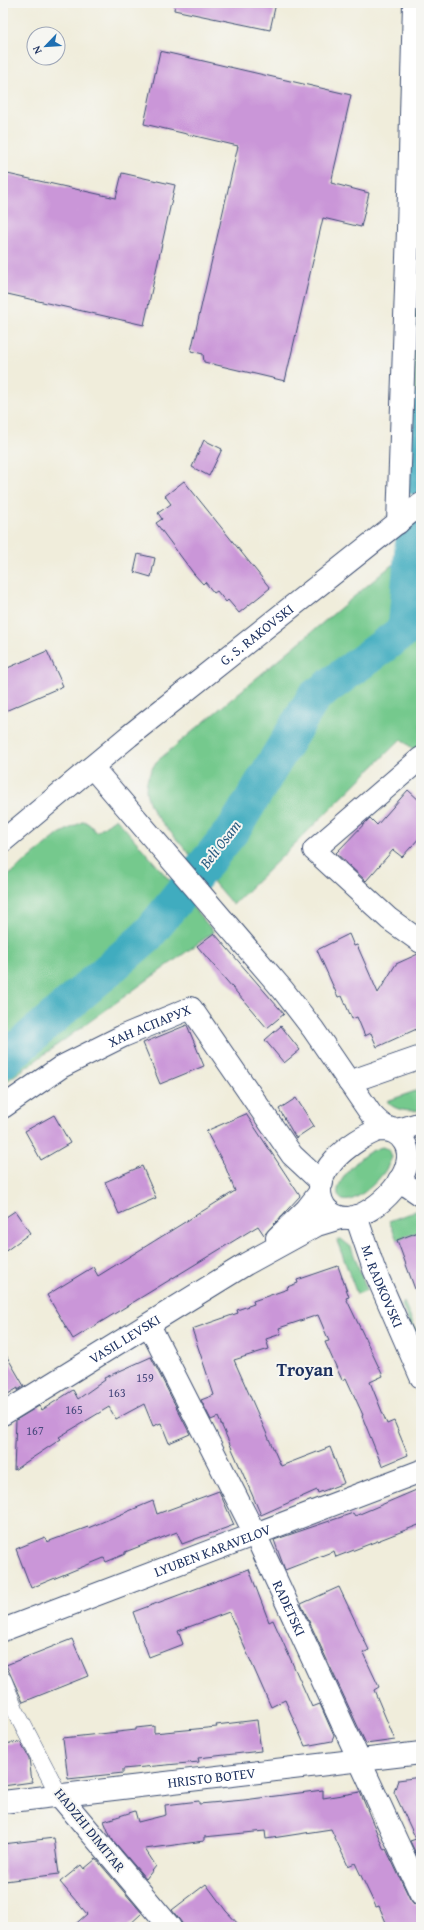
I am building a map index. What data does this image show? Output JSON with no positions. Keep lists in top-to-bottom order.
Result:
{
  "streets": {
    "street": [
      "G. S. RAKOVSKI",
      "ХАН АСПАРУХ",
      "M. RADKOVSKI",
      "VASIL LEVSKI",
      "LYUBEN KARAVELOV",
      "RADETSKI",
      "HRISTO BOTEV",
      "HADZHI DIMITAR"
    ]
  },
  "crossings": [
    ["ХАН АСПАРУХ", "M. RADKOVSKI"],
    ["ХАН АСПАРУХ", "VASIL LEVSKI"],
    ["M. RADKOVSKI", "VASIL LEVSKI"],
    ["VASIL LEVSKI", "RADETSKI"],
    ["LYUBEN KARAVELOV", "RADETSKI"],
    ["RADETSKI", "HRISTO BOTEV"],
    ["HRISTO BOTEV", "HADZHI DIMITAR"]
  ],
  "districts": ["Troyan"],
  "water": ["Beli Osam"],
  "house_numbers": [
    "159",
    "163",
    "165",
    "167"
  ],
  "north": "bottom left"
}
